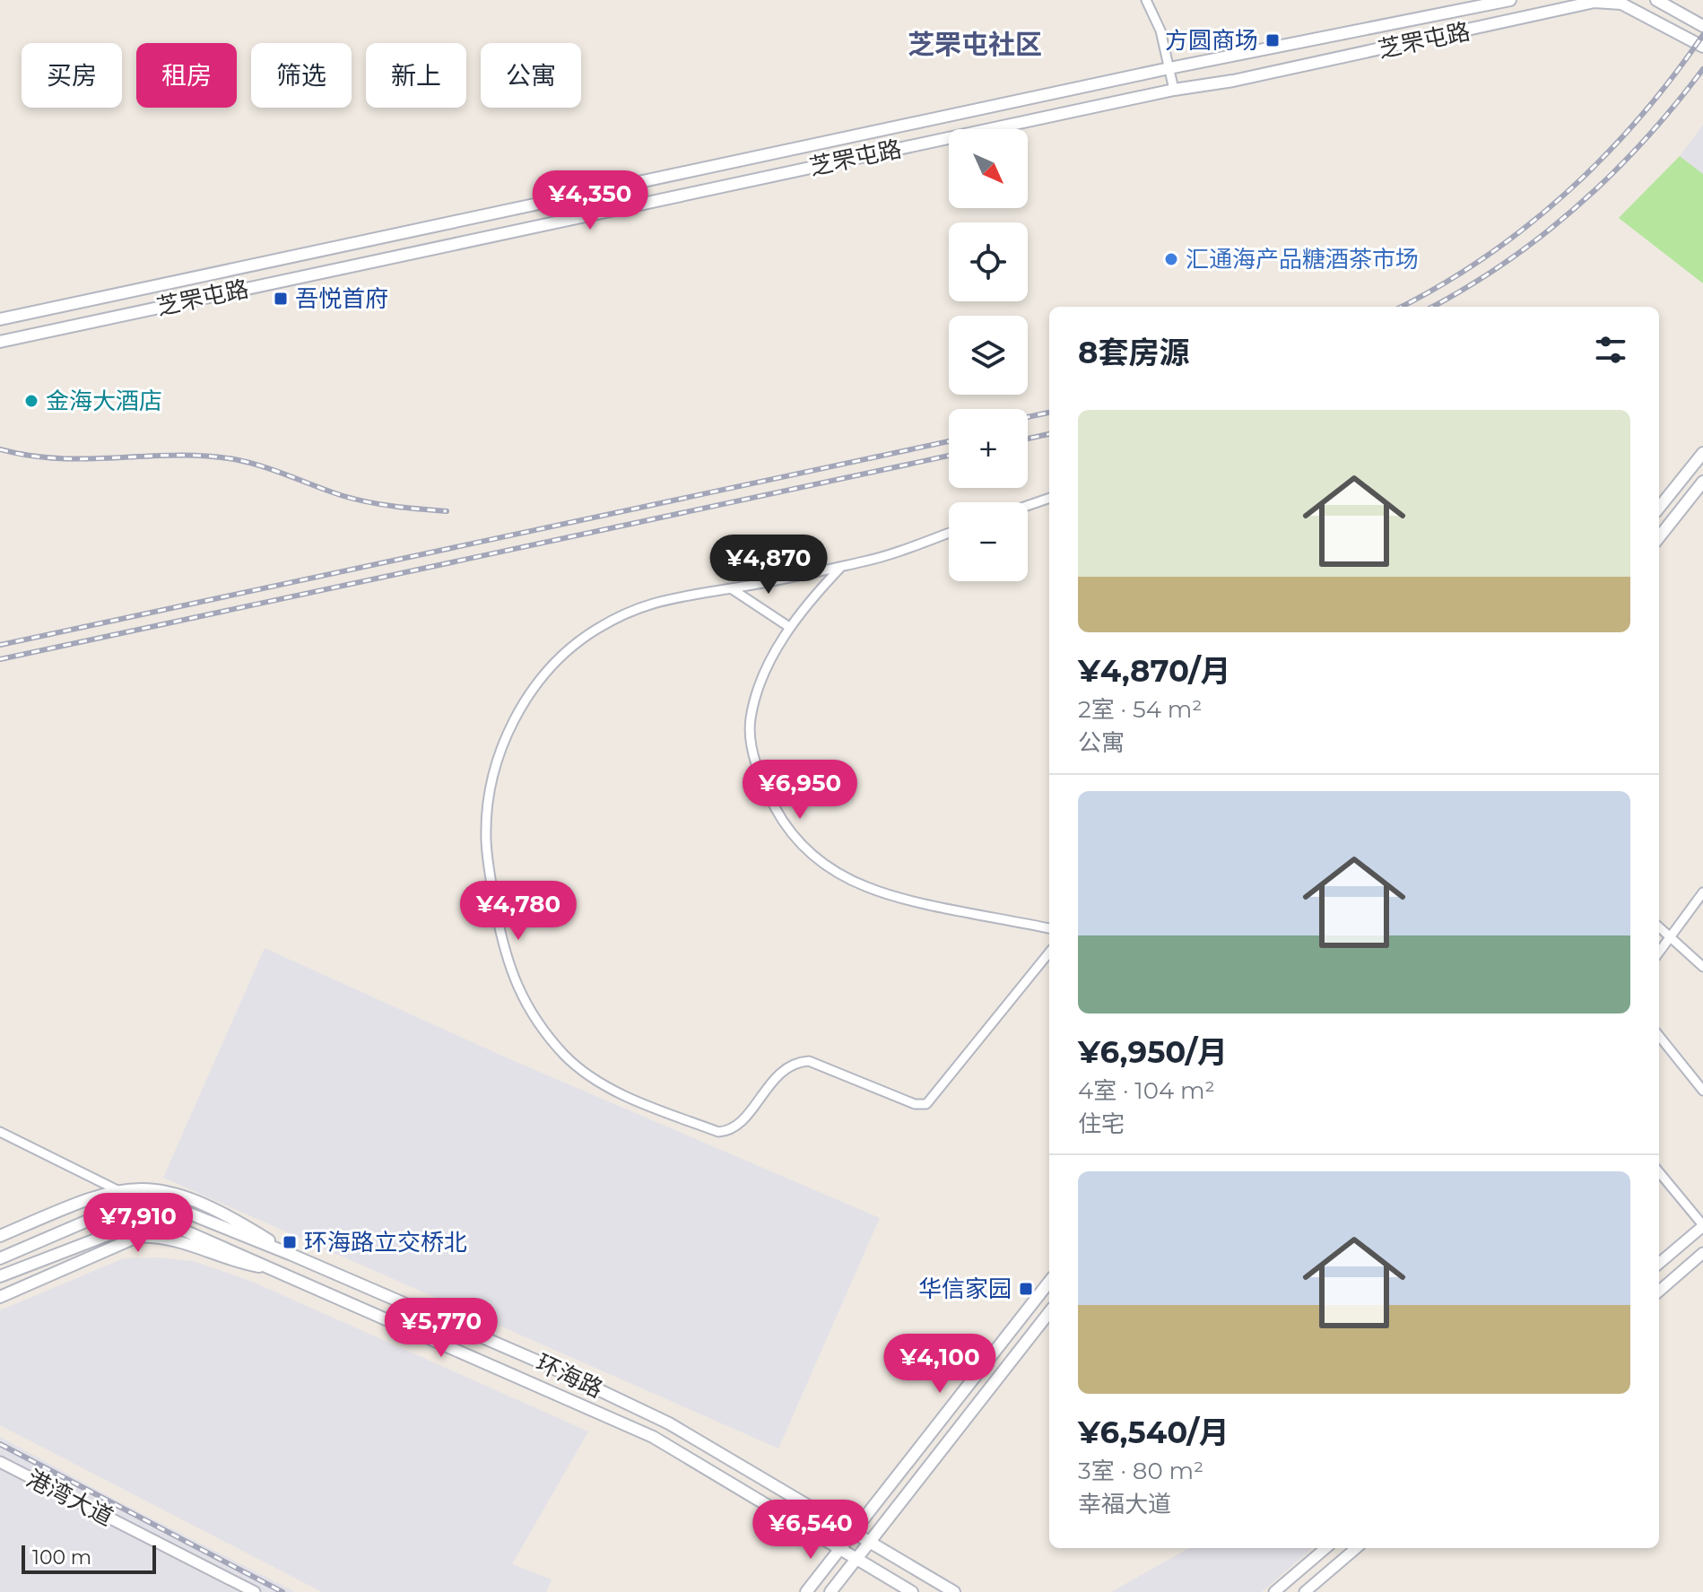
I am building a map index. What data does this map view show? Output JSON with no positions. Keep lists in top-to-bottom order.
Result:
{
  "streets": {
    "main road": ["芝罘屯路", "环海路"],
    "street": ["港湾大道"]
  },
  "districts": ["芝罘屯社区"],
  "places": {
    "transit": [
      "方圆商场",
      "吾悦首府",
      "环海路立交桥北",
      "华信家园"
    ],
    "other": ["汇通海产品糖酒茶市场", "金海大酒店"]
  },
  "scale_bar": "100 m",
  "north": "bottom right",
  "page": {
    "chip": [
      "买房",
      "租房",
      "筛选",
      "新上",
      "公寓"
    ],
    "map_buttons": ["+", "−"],
    "price": [
      "¥4,350",
      "¥4,870",
      "¥6,950",
      "¥4,780",
      "¥7,910",
      "¥5,770",
      "¥4,100",
      "¥6,540"
    ],
    "heading": "8套房源",
    "list": [
      {
        "name": "¥4,870/月",
        "note": "2室 · 54 m² · 公寓"
      },
      {
        "name": "¥6,950/月",
        "note": "4室 · 104 m² · 住宅"
      },
      {
        "name": "¥6,540/月",
        "note": "3室 · 80 m² · 幸福大道"
      }
    ],
    "scale": "100 m"
  }
}
